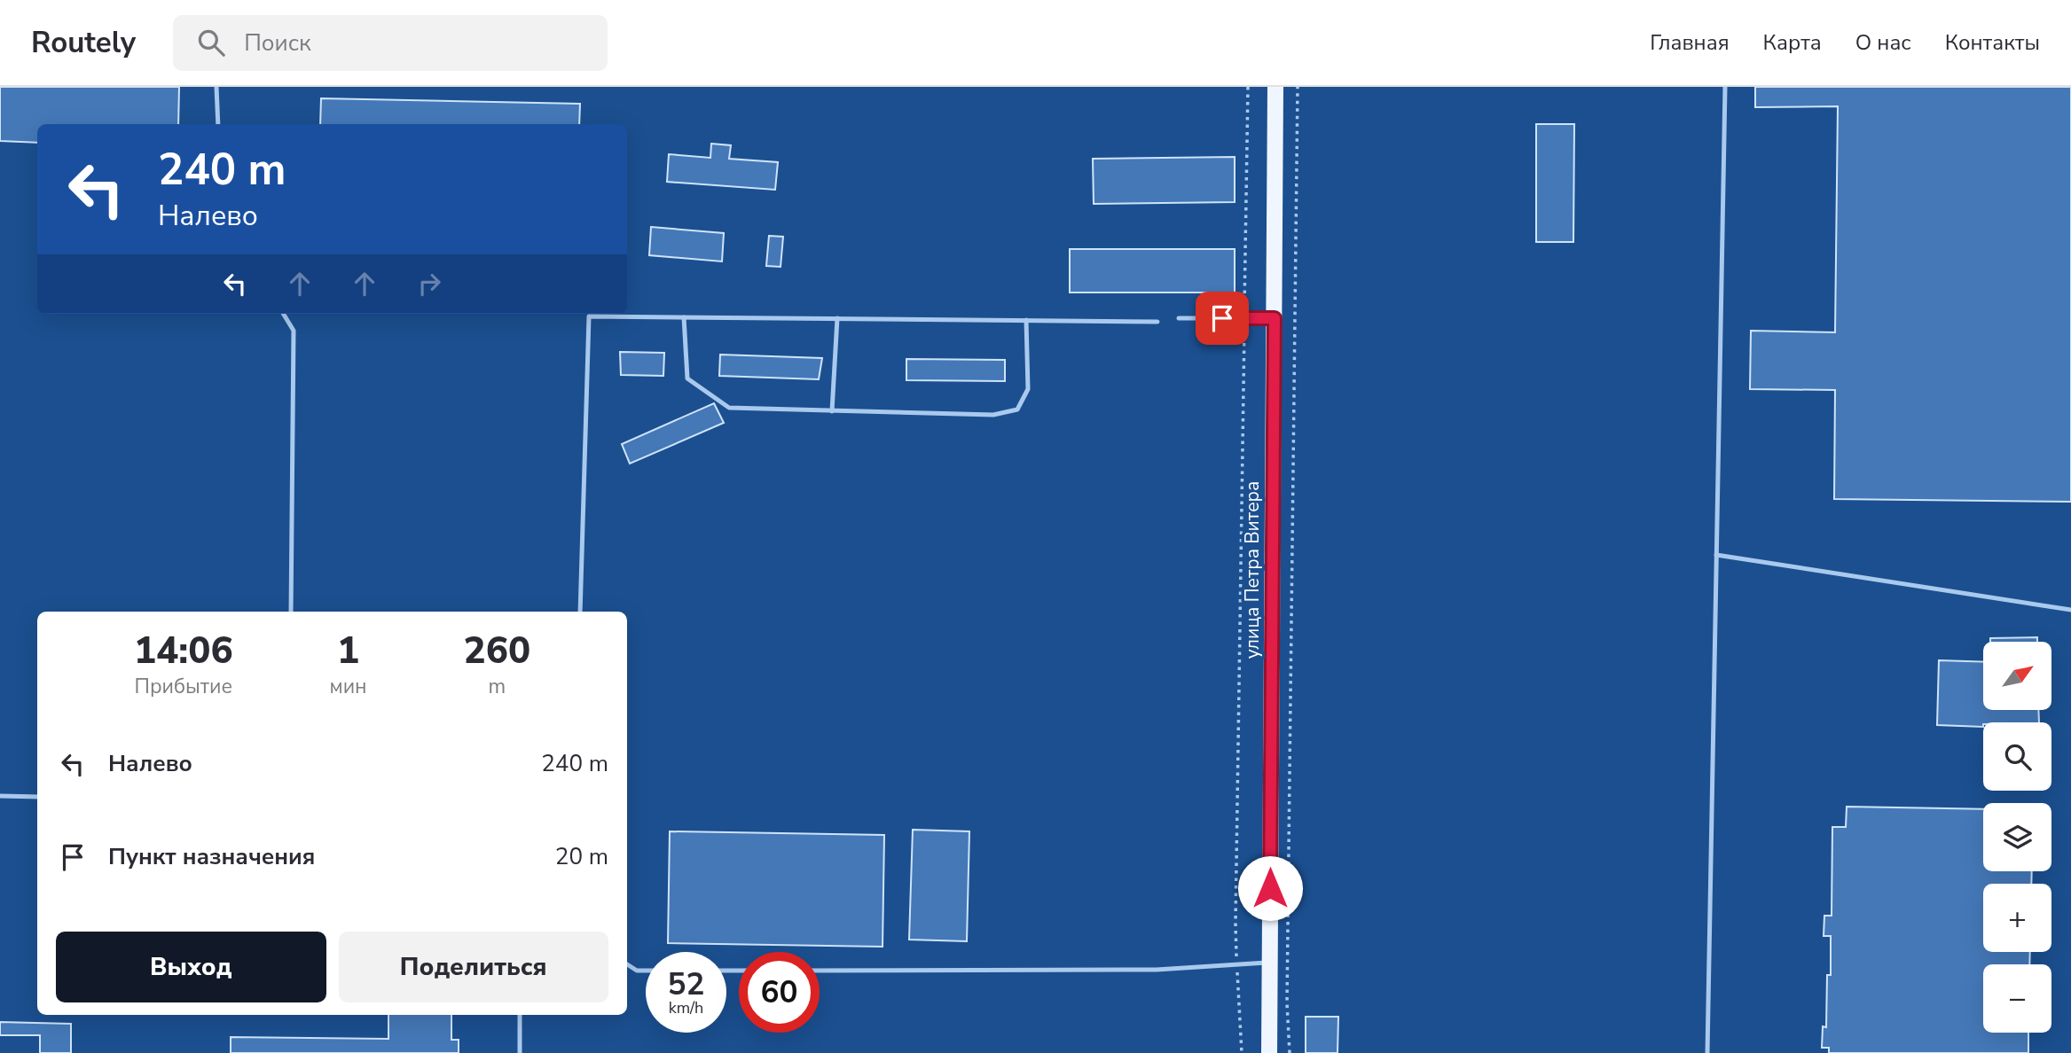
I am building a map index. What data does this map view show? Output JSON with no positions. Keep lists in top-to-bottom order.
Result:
{
  "streets": {
    "main road": ["улица Петра Витера"]
  },
  "north": "top right",
  "page": {
    "header": "Routely",
    "search": "Поиск",
    "nav": [
      "Главная",
      "Карта",
      "О нас",
      "Контакты"
    ],
    "turn": ["240 m", "Налево"],
    "eta": [
      "14:06",
      "Прибытие",
      "1",
      "мин",
      "260",
      "m"
    ],
    "map_buttons": ["+", "−"],
    "list": [
      {
        "name": "Налево",
        "value": "240 m"
      },
      {
        "name": "Пункт назначения",
        "value": "20 m"
      }
    ],
    "buttons": ["Выход", "Поделиться"],
    "speed": "52 km/h",
    "limit": "60"
  }
}
